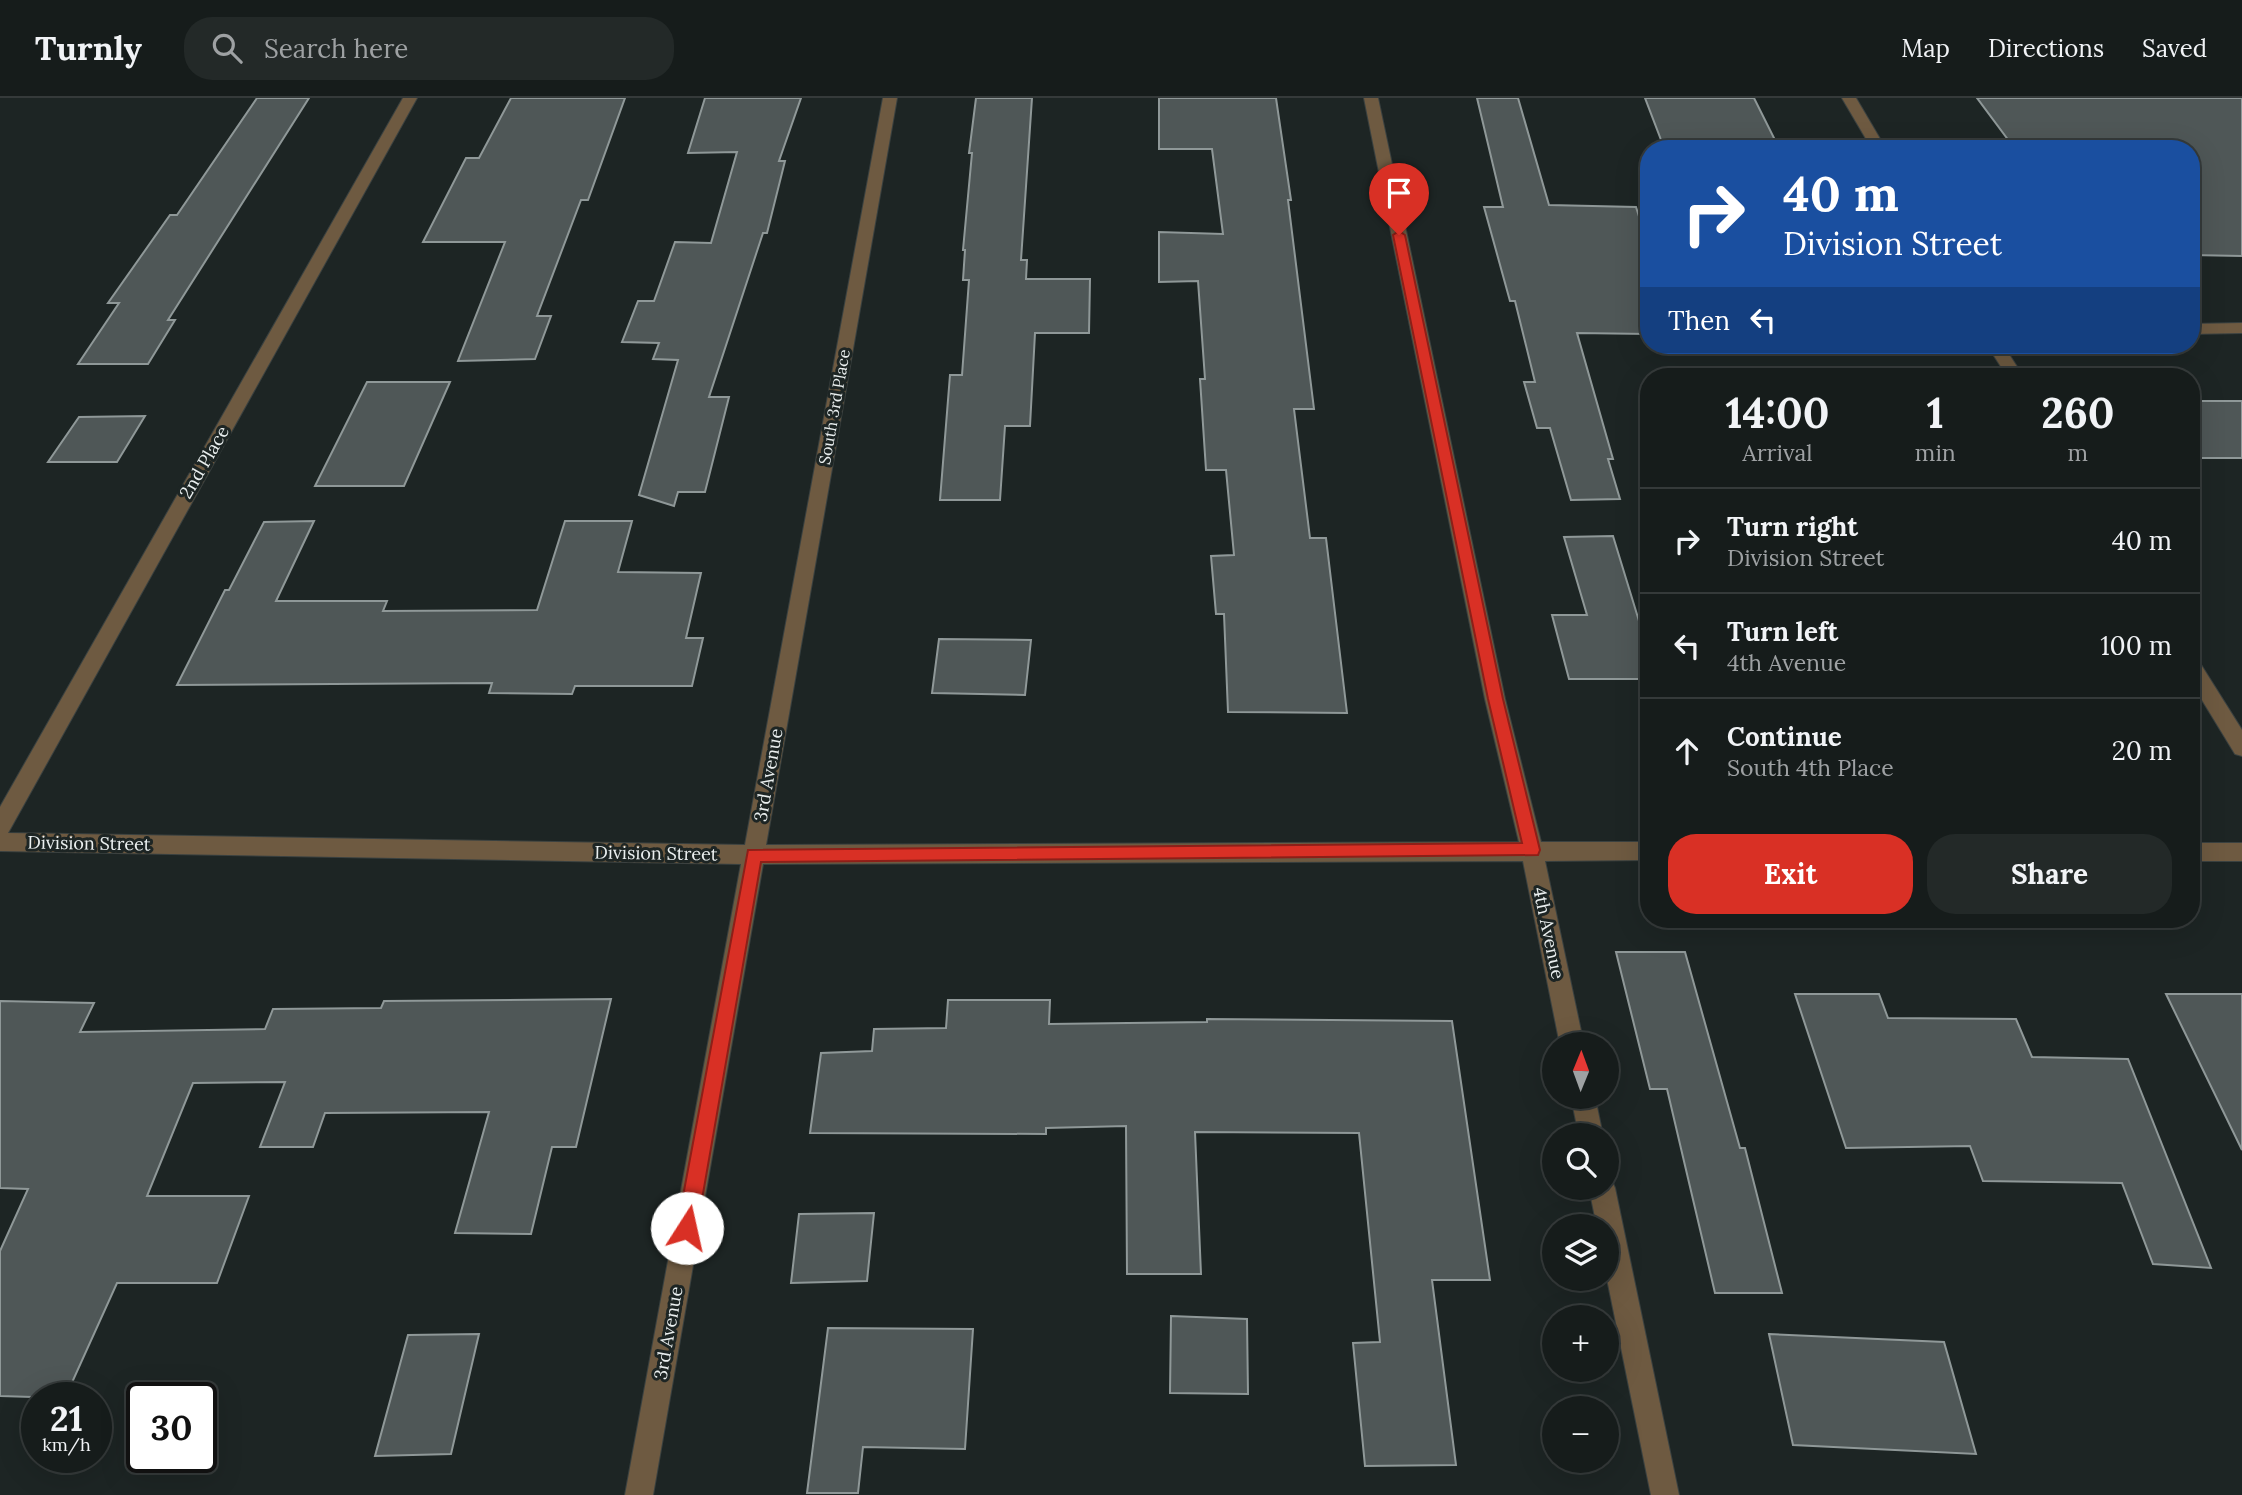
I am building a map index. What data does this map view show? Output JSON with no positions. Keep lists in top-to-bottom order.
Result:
{
  "streets": {
    "street": [
      "South 3rd Place",
      "2nd Place",
      "3rd Avenue",
      "Division Street",
      "4th Avenue"
    ]
  },
  "crossings": [
    ["South 3rd Place", "3rd Avenue"],
    ["3rd Avenue", "Division Street"],
    ["Division Street", "4th Avenue"]
  ],
  "north": "top",
  "page": {
    "header": "Turnly",
    "search": "Search here",
    "nav": ["Map", "Directions", "Saved"],
    "turn": ["40 m", "Division Street"],
    "then": "Then",
    "eta": [
      "14:00",
      "Arrival",
      "1",
      "min",
      "260",
      "m"
    ],
    "list": [
      {
        "name": "Turn right",
        "note": "Division Street",
        "value": "40 m"
      },
      {
        "name": "Turn left",
        "note": "4th Avenue",
        "value": "100 m"
      },
      {
        "name": "Continue",
        "note": "South 4th Place",
        "value": "20 m"
      }
    ],
    "buttons": ["Exit", "Share"],
    "map_buttons": ["+", "−"],
    "speed": "21 km/h",
    "limit": "30"
  }
}
